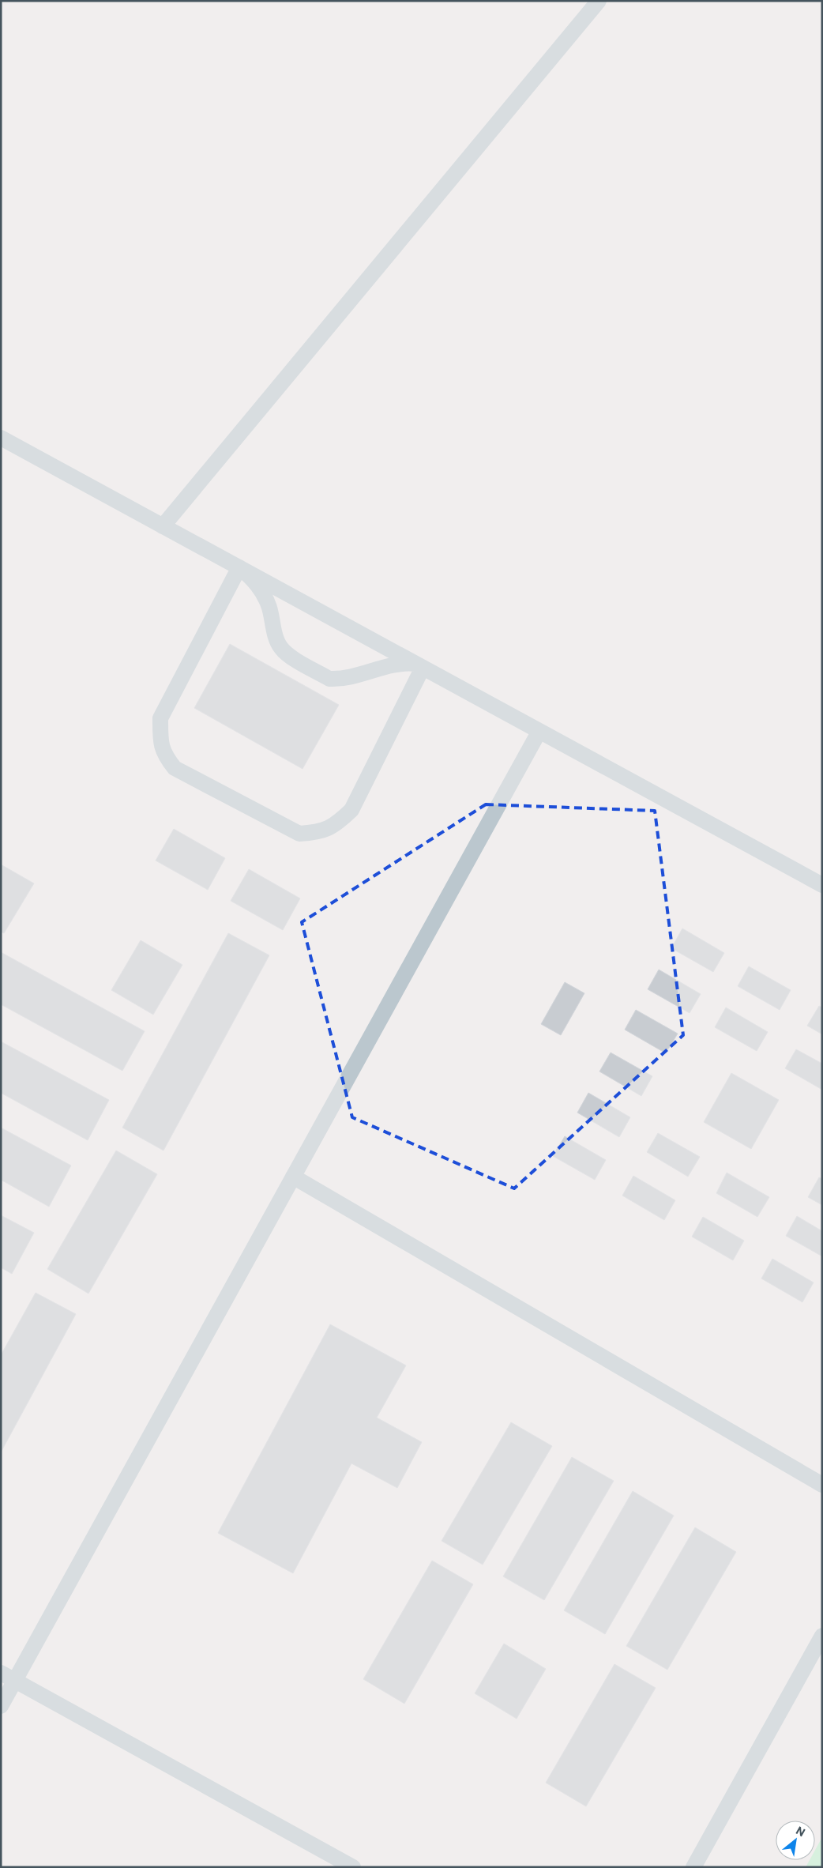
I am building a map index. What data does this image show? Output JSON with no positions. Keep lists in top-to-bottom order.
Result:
{
  "north": "top right"
}
